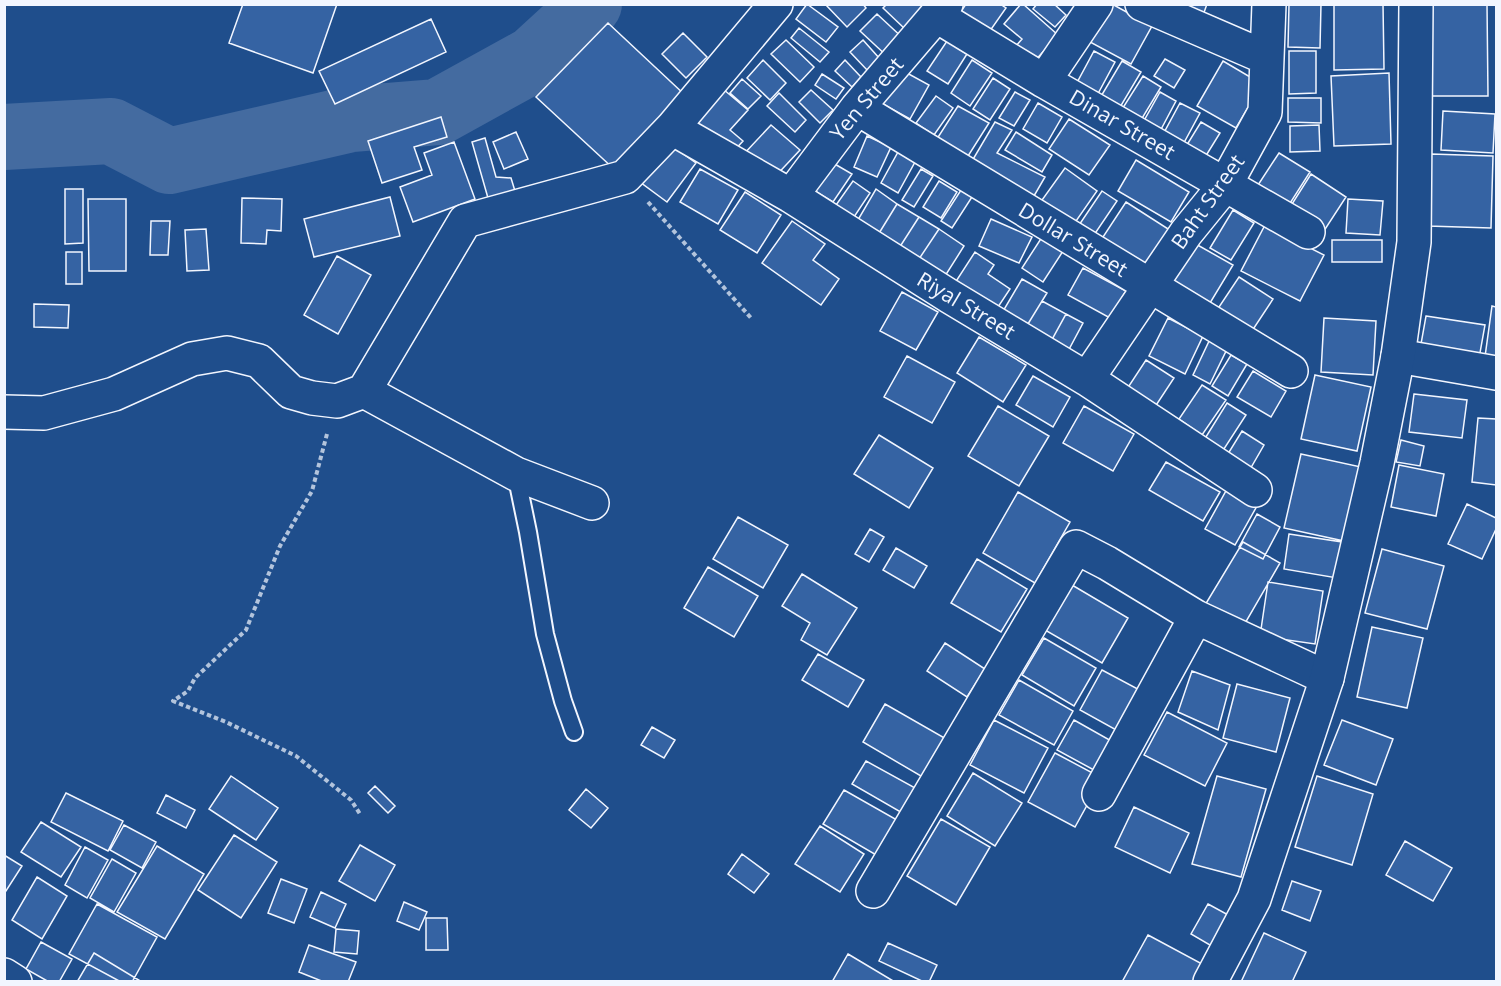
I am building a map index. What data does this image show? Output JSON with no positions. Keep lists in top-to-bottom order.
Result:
{
  "streets": {
    "street": [
      "Yen Street",
      "Dinar Street",
      "Baht Street",
      "Dollar Street",
      "Riyal Street"
    ]
  },
  "crossings": [
    ["Yen Street", "Dinar Street"],
    ["Yen Street", "Dollar Street"],
    ["Yen Street", "Riyal Street"],
    ["Dinar Street", "Baht Street"],
    ["Baht Street", "Dollar Street"],
    ["Baht Street", "Riyal Street"]
  ]
}
